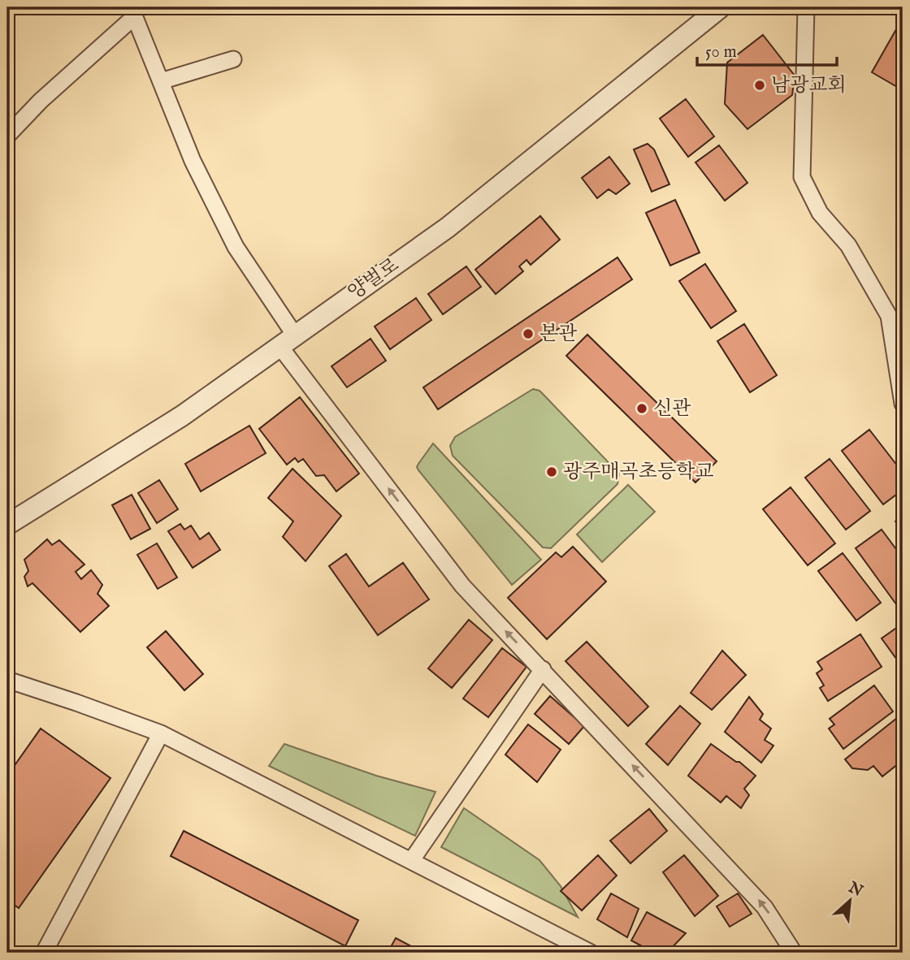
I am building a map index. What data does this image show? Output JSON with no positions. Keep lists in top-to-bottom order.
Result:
{
  "streets": {
    "street": ["양벌로"]
  },
  "places": [
    "남광교회",
    "본관",
    "신관",
    "광주매곡초등학교"
  ],
  "scale_bar": "50 m",
  "north": "top right"
}
